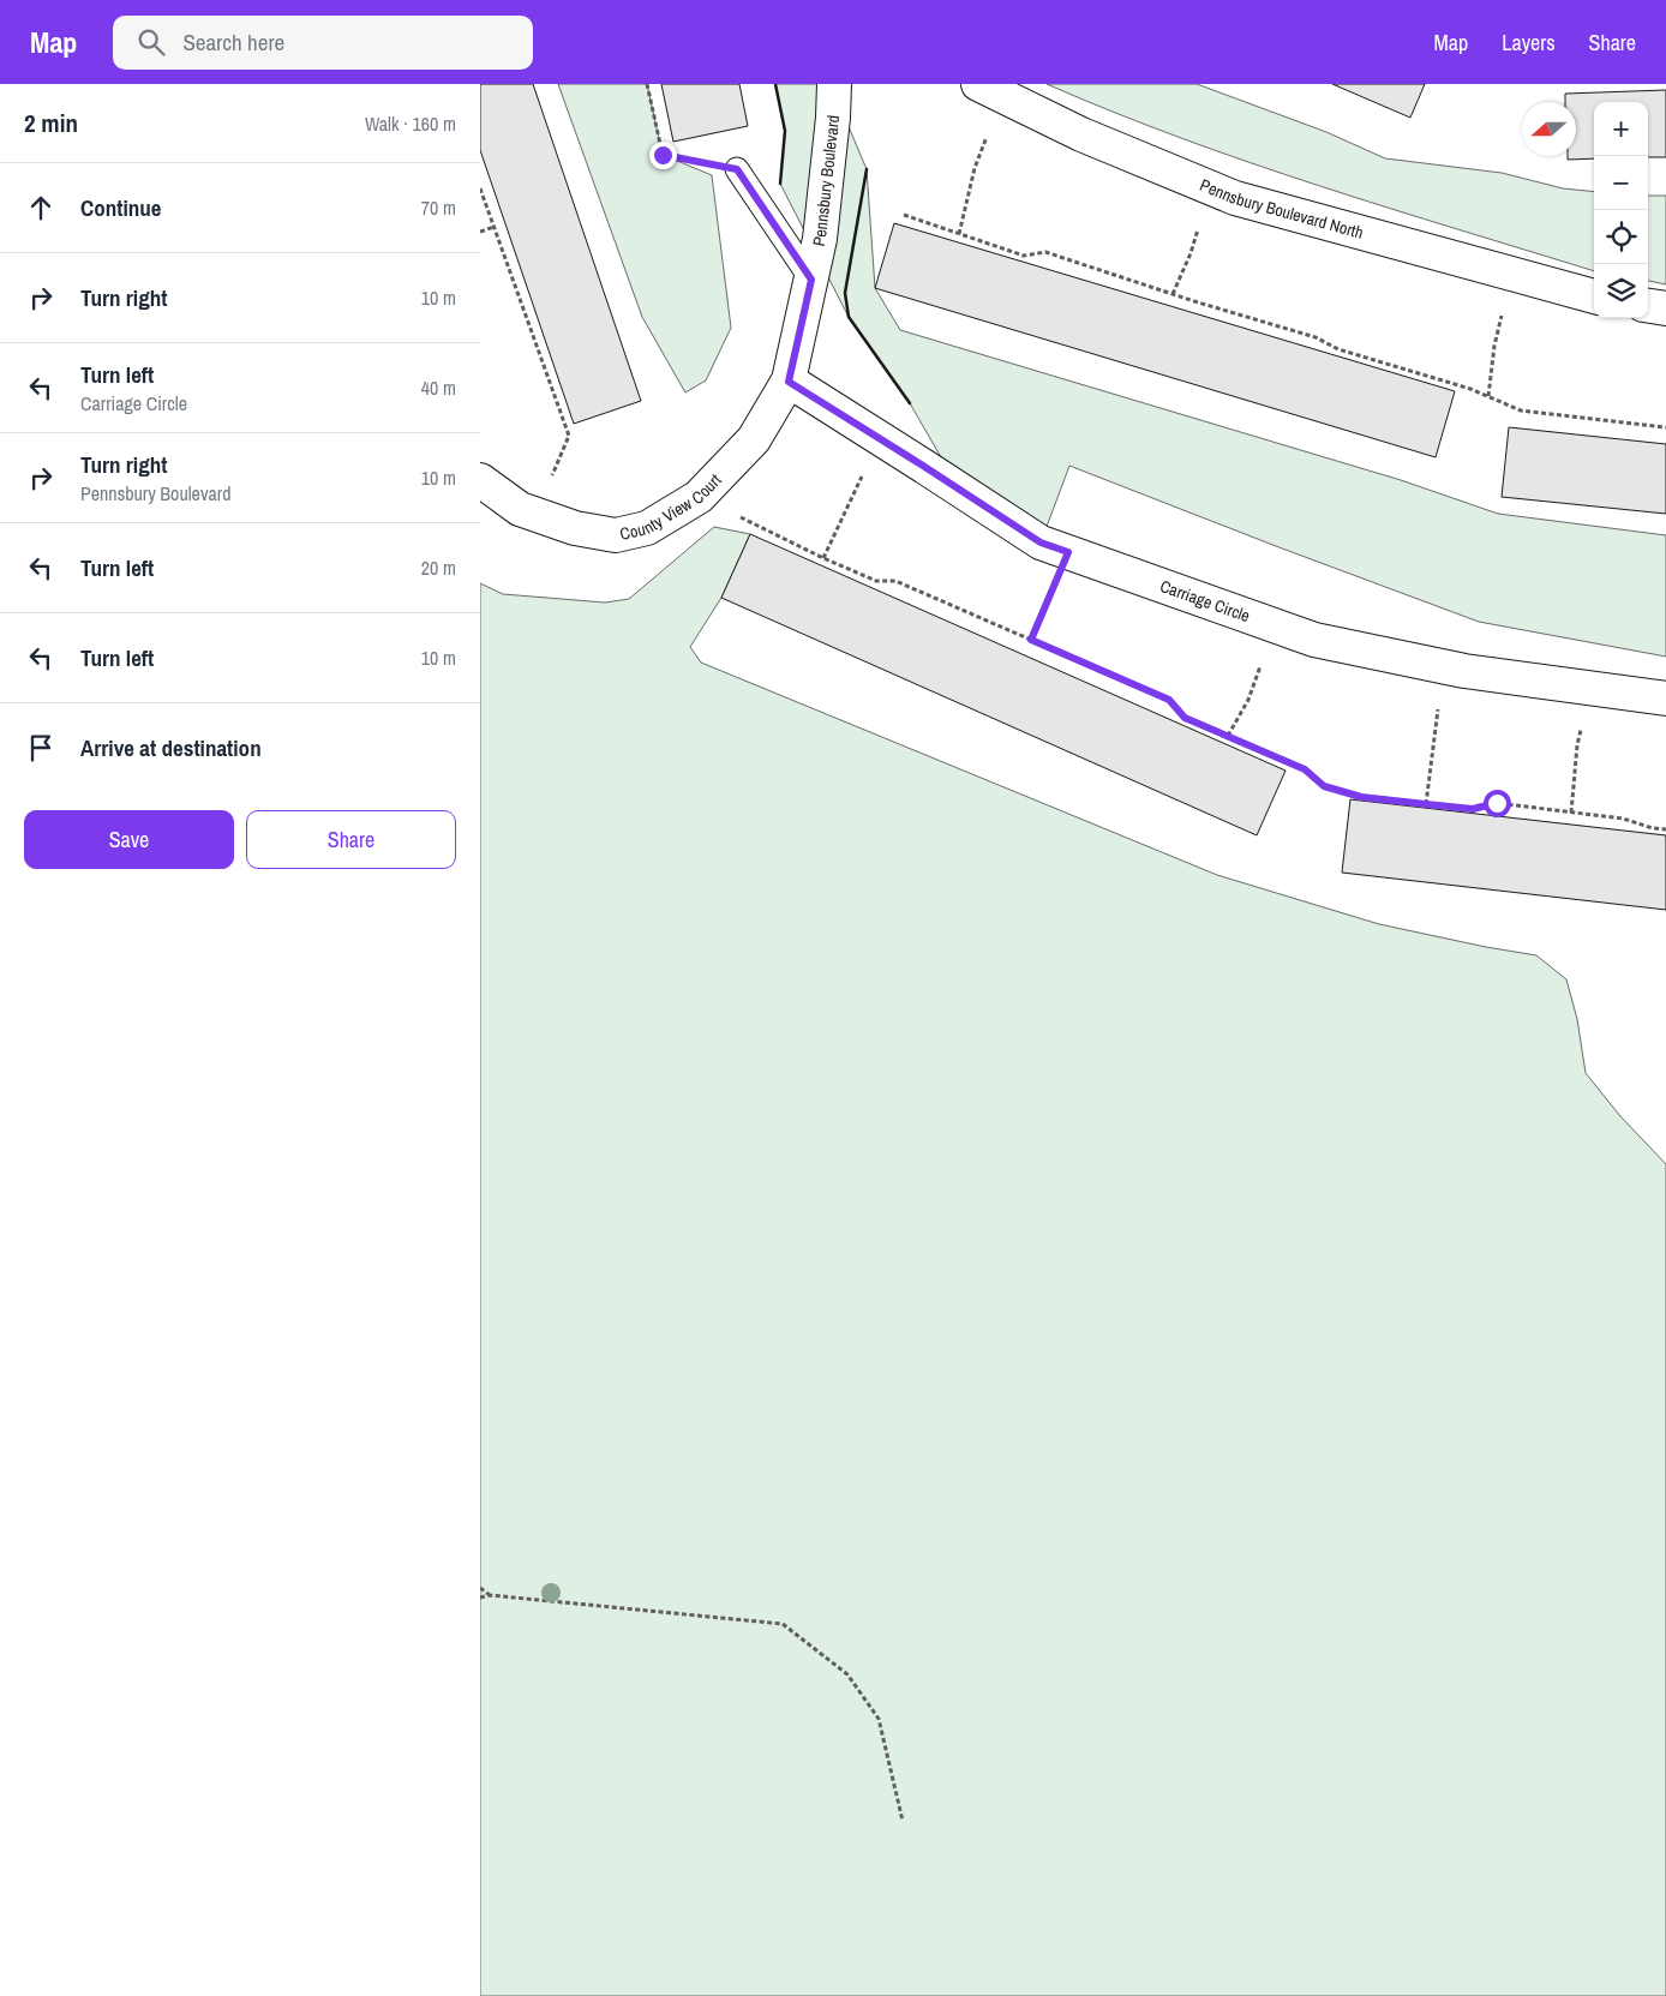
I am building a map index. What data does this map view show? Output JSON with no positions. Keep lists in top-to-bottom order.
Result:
{
  "streets": {
    "street": [
      "Pennsbury Boulevard",
      "Pennsbury Boulevard North",
      "County View Court",
      "Carriage Circle"
    ]
  },
  "crossings": [
    ["Pennsbury Boulevard", "County View Court"],
    ["Pennsbury Boulevard", "Carriage Circle"],
    ["County View Court", "Carriage Circle"]
  ],
  "north": "left",
  "page": {
    "header": "Map",
    "search": "Search here",
    "nav": ["Map", "Layers", "Share"],
    "heading": ["2 min", "Walk · 160 m"],
    "map_buttons": ["+", "−"],
    "list": [
      ["Continue", "70 m"],
      ["Turn right", "10 m"],
      ["Turn left", "Carriage Circle", "40 m"],
      ["Turn right", "Pennsbury Boulevard", "10 m"],
      ["Turn left", "20 m"],
      ["Turn left", "10 m"],
      "Arrive at destination"
    ],
    "buttons": ["Save", "Share"]
  }
}
